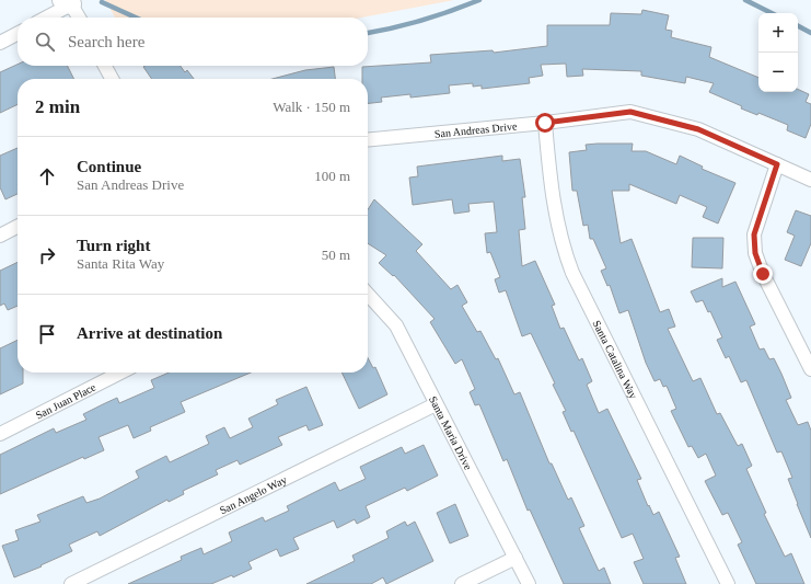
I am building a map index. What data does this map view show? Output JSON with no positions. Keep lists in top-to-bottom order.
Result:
{
  "streets": {
    "street": [
      "San Andreas Drive",
      "Santa Catalina Way",
      "San Juan Place",
      "Santa Maria Drive",
      "San Angelo Way"
    ]
  },
  "crossings": [
    ["San Andreas Drive", "Santa Catalina Way"],
    ["Santa Maria Drive", "San Angelo Way"]
  ],
  "page": {
    "map_buttons": ["+", "−"],
    "search": "Search here",
    "heading": ["2 min", "Walk · 150 m"],
    "list": [
      ["Continue", "San Andreas Drive", "100 m"],
      ["Turn right", "Santa Rita Way", "50 m"],
      "Arrive at destination"
    ]
  }
}
